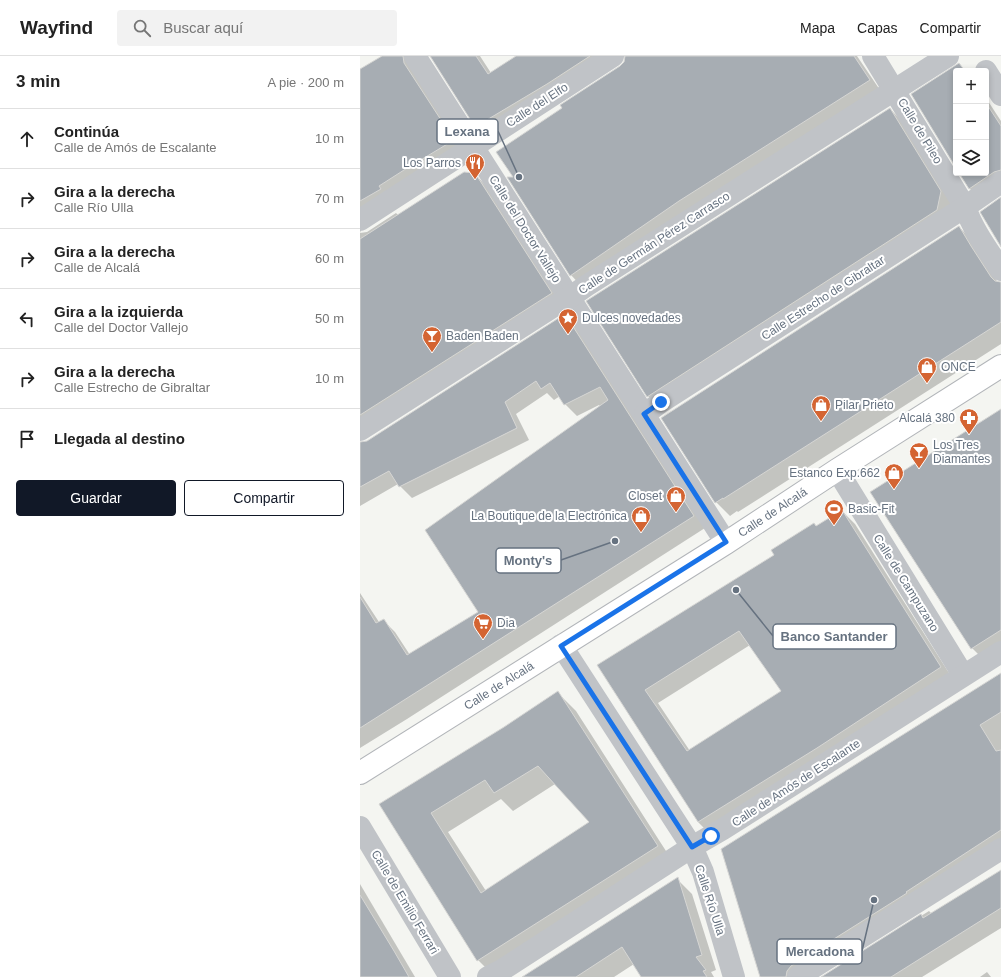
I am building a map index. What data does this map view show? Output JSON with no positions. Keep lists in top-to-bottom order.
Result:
{
  "streets": {
    "main road": ["Calle de Alcalá"],
    "street": [
      "Calle del Elfo",
      "Calle de Pileo",
      "Calle del Doctor Vallejo",
      "Calle de Germán Pérez Carrasco",
      "Calle Estrecho de Gibraltar",
      "Calle de Campuzano",
      "Calle de Amós de Escalante",
      "Calle Río Ulla",
      "Calle de Emilio Ferrari"
    ]
  },
  "crossings": [
    ["Calle del Elfo", "Calle del Doctor Vallejo"],
    ["Calle de Pileo", "Calle de Germán Pérez Carrasco"],
    ["Calle de Pileo", "Calle Estrecho de Gibraltar"],
    ["Calle del Doctor Vallejo", "Calle de Germán Pérez Carrasco"],
    ["Calle del Doctor Vallejo", "Calle Estrecho de Gibraltar"],
    ["Calle del Doctor Vallejo", "Calle de Alcalá"],
    ["Calle de Alcalá", "Calle de Campuzano"],
    ["Calle de Alcalá", "Calle Río Ulla"],
    ["Calle de Campuzano", "Calle de Amós de Escalante"],
    ["Calle de Amós de Escalante", "Calle Río Ulla"]
  ],
  "places": {
    "other": [
      "Lexana",
      "Monty's",
      "Banco Santander",
      "Mercadona"
    ],
    "restaurant": ["Los Parros"],
    "place": ["Dulces novedades"],
    "bar": ["Baden Baden", "Los Tres Diamantes"],
    "shop": [
      "ONCE",
      "Pilar Prieto",
      "Estanco Exp.662",
      "Closet",
      "La Boutique de la Electrónica"
    ],
    "pharmacy": ["Alcalá 380"],
    "sports": ["Basic-Fit"],
    "supermarket": ["Dia"]
  },
  "page": {
    "header": "Wayfind",
    "search": "Buscar aquí",
    "nav": ["Mapa", "Capas", "Compartir"],
    "heading": ["3 min", "A pie · 200 m"],
    "map_buttons": ["+", "−"],
    "list": [
      ["Continúa", "Calle de Amós de Escalante", "10 m"],
      ["Gira a la derecha", "Calle Río Ulla", "70 m"],
      ["Gira a la derecha", "Calle de Alcalá", "60 m"],
      ["Gira a la izquierda", "Calle del Doctor Vallejo", "50 m"],
      ["Gira a la derecha", "Calle Estrecho de Gibraltar", "10 m"],
      "Llegada al destino"
    ],
    "buttons": ["Guardar", "Compartir"]
  }
}
